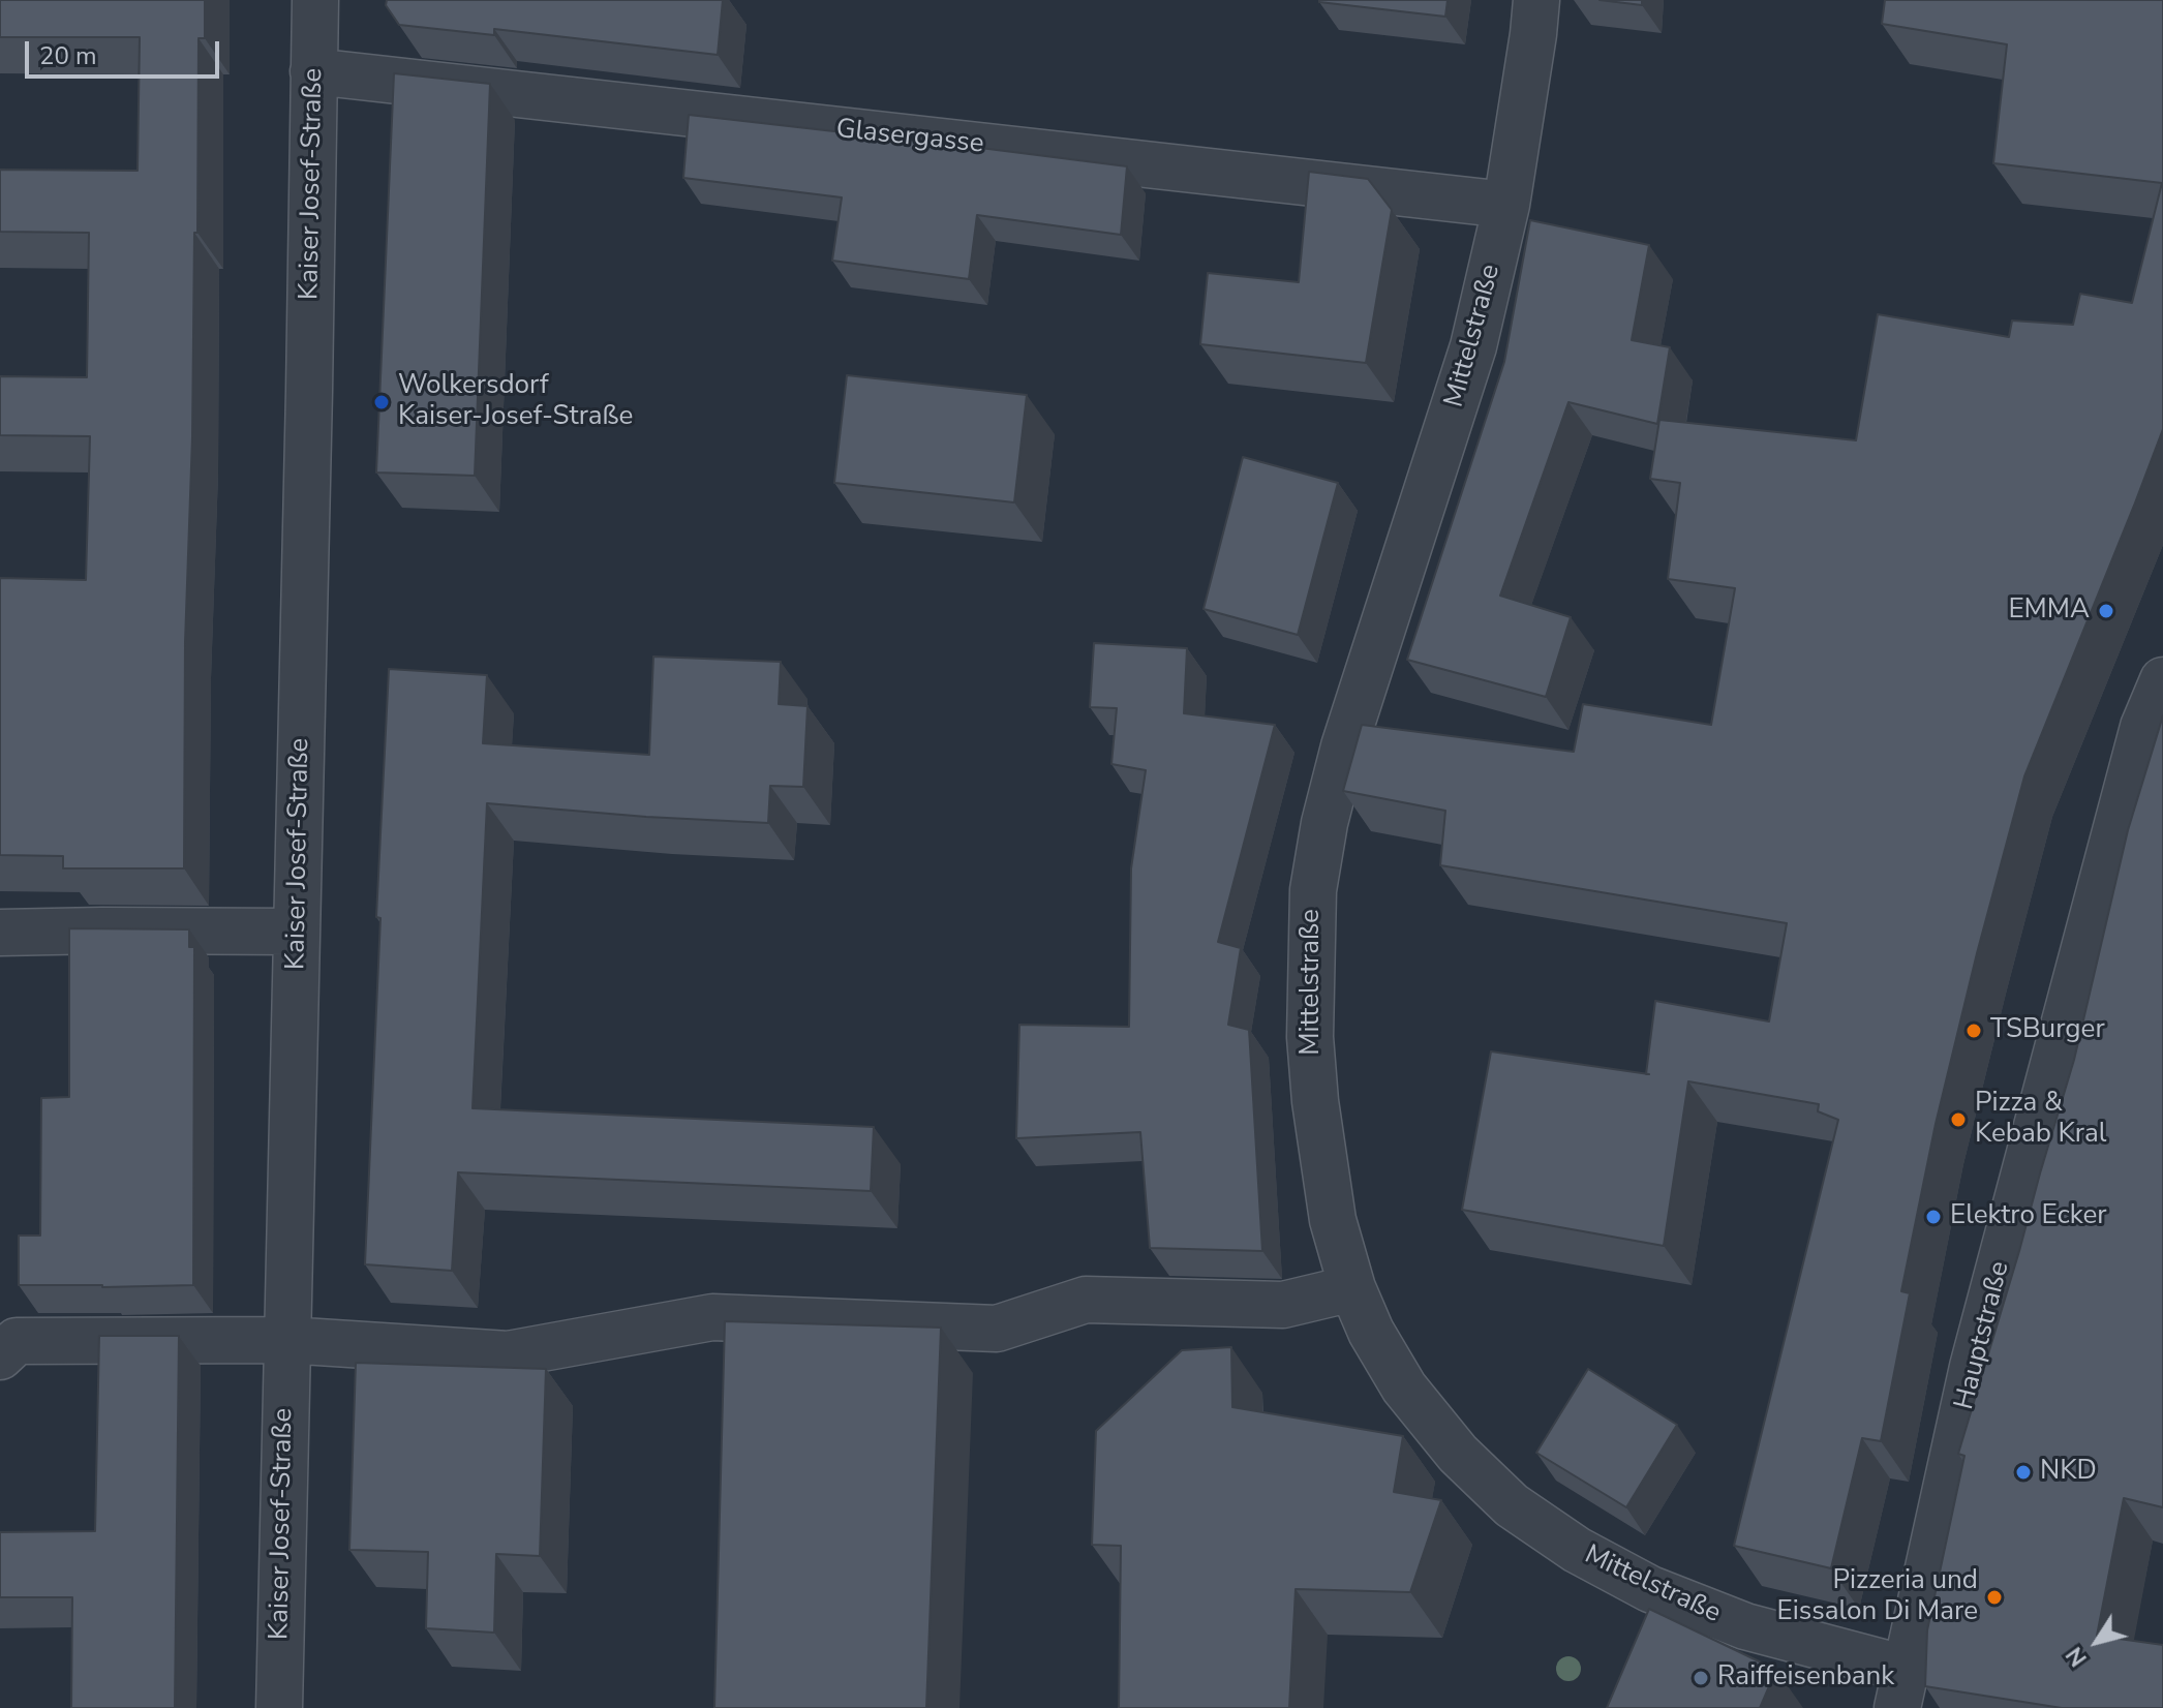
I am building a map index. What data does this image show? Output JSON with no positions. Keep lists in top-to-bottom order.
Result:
{
  "streets": {
    "street": [
      "Glasergasse",
      "Kaiser Josef-Straße",
      "Mittelstraße",
      "Hauptstraße"
    ]
  },
  "crossings": [
    ["Glasergasse", "Kaiser Josef-Straße"],
    ["Glasergasse", "Mittelstraße"],
    ["Mittelstraße", "Hauptstraße"]
  ],
  "places": [
    "Wolkersdorf Kaiser-Josef-Straße",
    "EMMA",
    "TSBurger",
    "Pizza & Kebab Kral",
    "Elektro Ecker",
    "NKD",
    "Pizzeria und Eissalon Di Mare",
    "Raiffeisenbank"
  ],
  "scale_bar": "20 m",
  "north": "bottom left"
}
